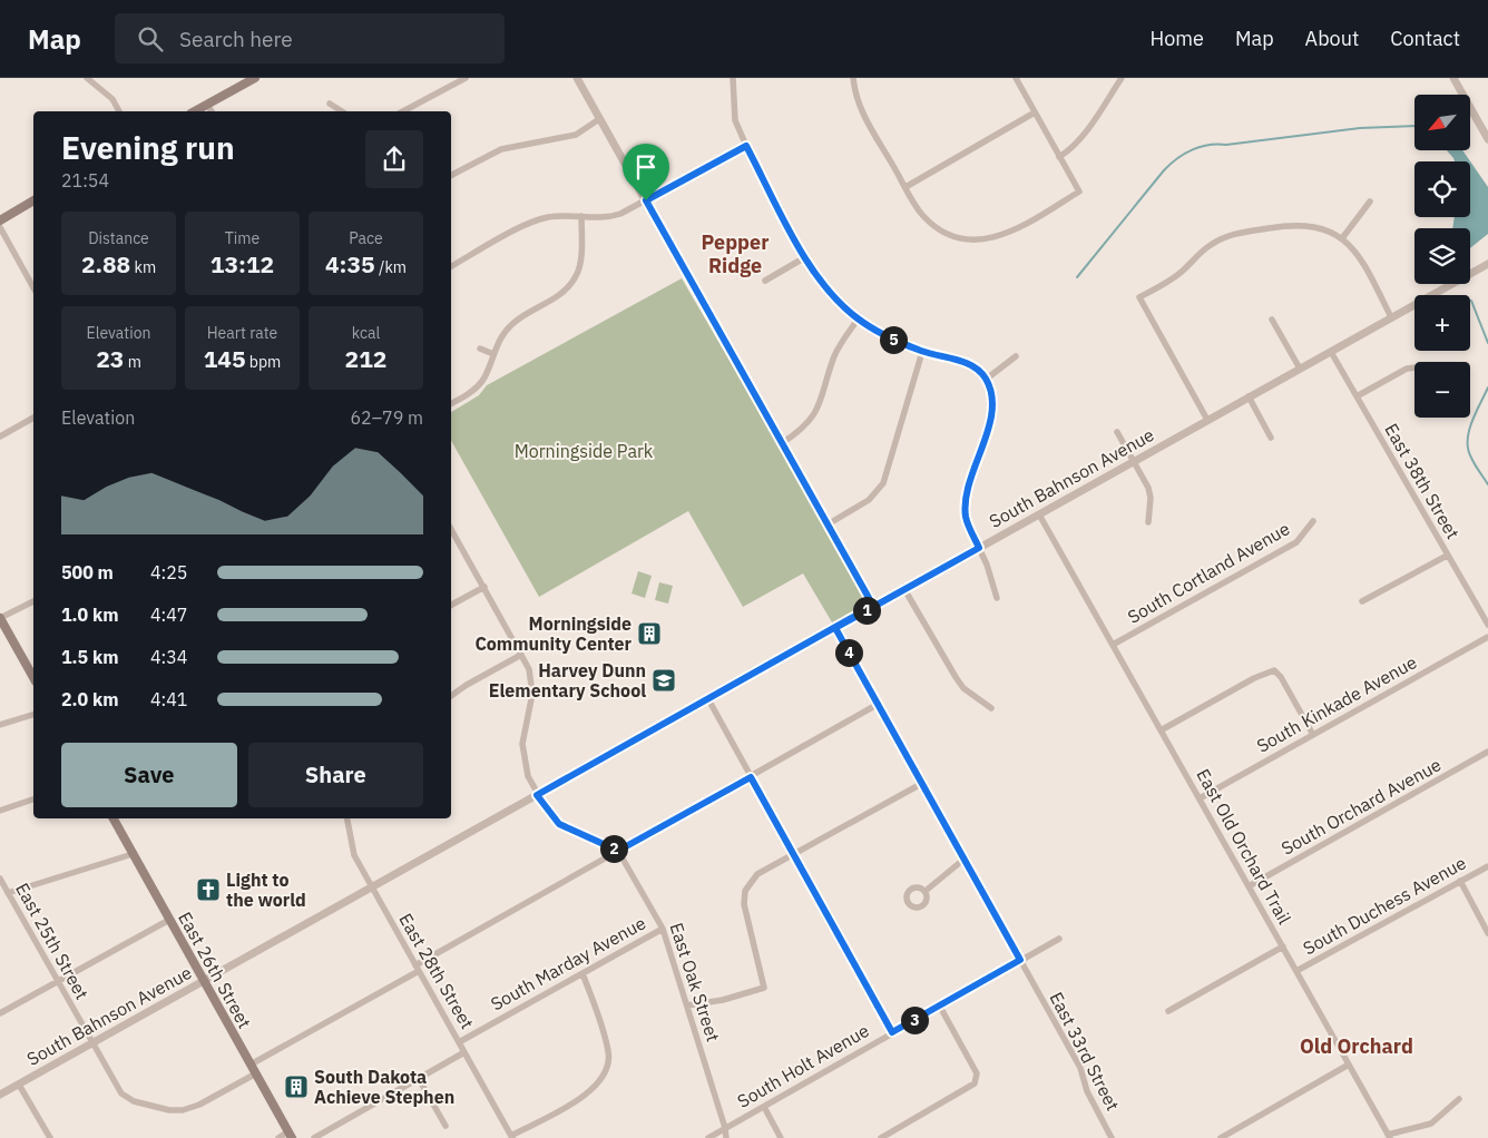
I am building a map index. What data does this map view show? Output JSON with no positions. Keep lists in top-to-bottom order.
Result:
{
  "streets": {
    "main road": ["East 26th Street"],
    "street": [
      "South Bahnson Avenue",
      "East 38th Street",
      "South Cortland Avenue",
      "South Kinkade Avenue",
      "South Orchard Avenue",
      "East Old Orchard Trail",
      "South Duchess Avenue",
      "East 25th Street",
      "South Marday Avenue",
      "East 28th Street",
      "East Oak Street",
      "East 33rd Street",
      "South Holt Avenue"
    ]
  },
  "crossings": [
    ["South Bahnson Avenue", "East 38th Street"],
    ["South Bahnson Avenue", "East Old Orchard Trail"],
    ["South Bahnson Avenue", "East 25th Street"],
    ["South Bahnson Avenue", "East 26th Street"],
    ["South Bahnson Avenue", "East 28th Street"],
    ["South Bahnson Avenue", "East 33rd Street"],
    ["South Cortland Avenue", "East Old Orchard Trail"],
    ["South Kinkade Avenue", "East Old Orchard Trail"],
    ["South Orchard Avenue", "East Old Orchard Trail"],
    ["East Old Orchard Trail", "South Duchess Avenue"],
    ["East 25th Street", "East 26th Street"],
    ["South Marday Avenue", "East 28th Street"],
    ["South Marday Avenue", "East Oak Street"],
    ["East Oak Street", "South Holt Avenue"],
    ["East 33rd Street", "South Holt Avenue"]
  ],
  "districts": ["Pepper Ridge", "Old Orchard"],
  "parks": ["Morningside Park"],
  "places": {
    "building": ["Morningside Community Center", "South Dakota Achieve Stephen"],
    "school or university": ["Harvey Dunn Elementary School"],
    "church": ["Light to the world"]
  },
  "north": "bottom left",
  "page": {
    "header": "Map",
    "search": "Search here",
    "nav": [
      "Home",
      "Map",
      "About",
      "Contact"
    ],
    "map_buttons": ["+", "−"],
    "heading": ["Evening run", "21:54"],
    "stats": [
      ["Distance", "2.88 km"],
      ["Time", "13:12"],
      ["Pace", "4:35 /km"],
      ["Elevation", "23 m"],
      ["Heart rate", "145 bpm"],
      ["kcal", "212"]
    ],
    "pins": [
      "5",
      "1",
      "4",
      "2",
      "3"
    ],
    "chart": ["Elevation", "62–79 m"],
    "list": [
      {
        "name": "500 m",
        "note": "4:25"
      },
      {
        "name": "1.0 km",
        "note": "4:47"
      },
      {
        "name": "1.5 km",
        "note": "4:34"
      },
      {
        "name": "2.0 km",
        "note": "4:41"
      }
    ],
    "buttons": ["Save", "Share"]
  }
}
